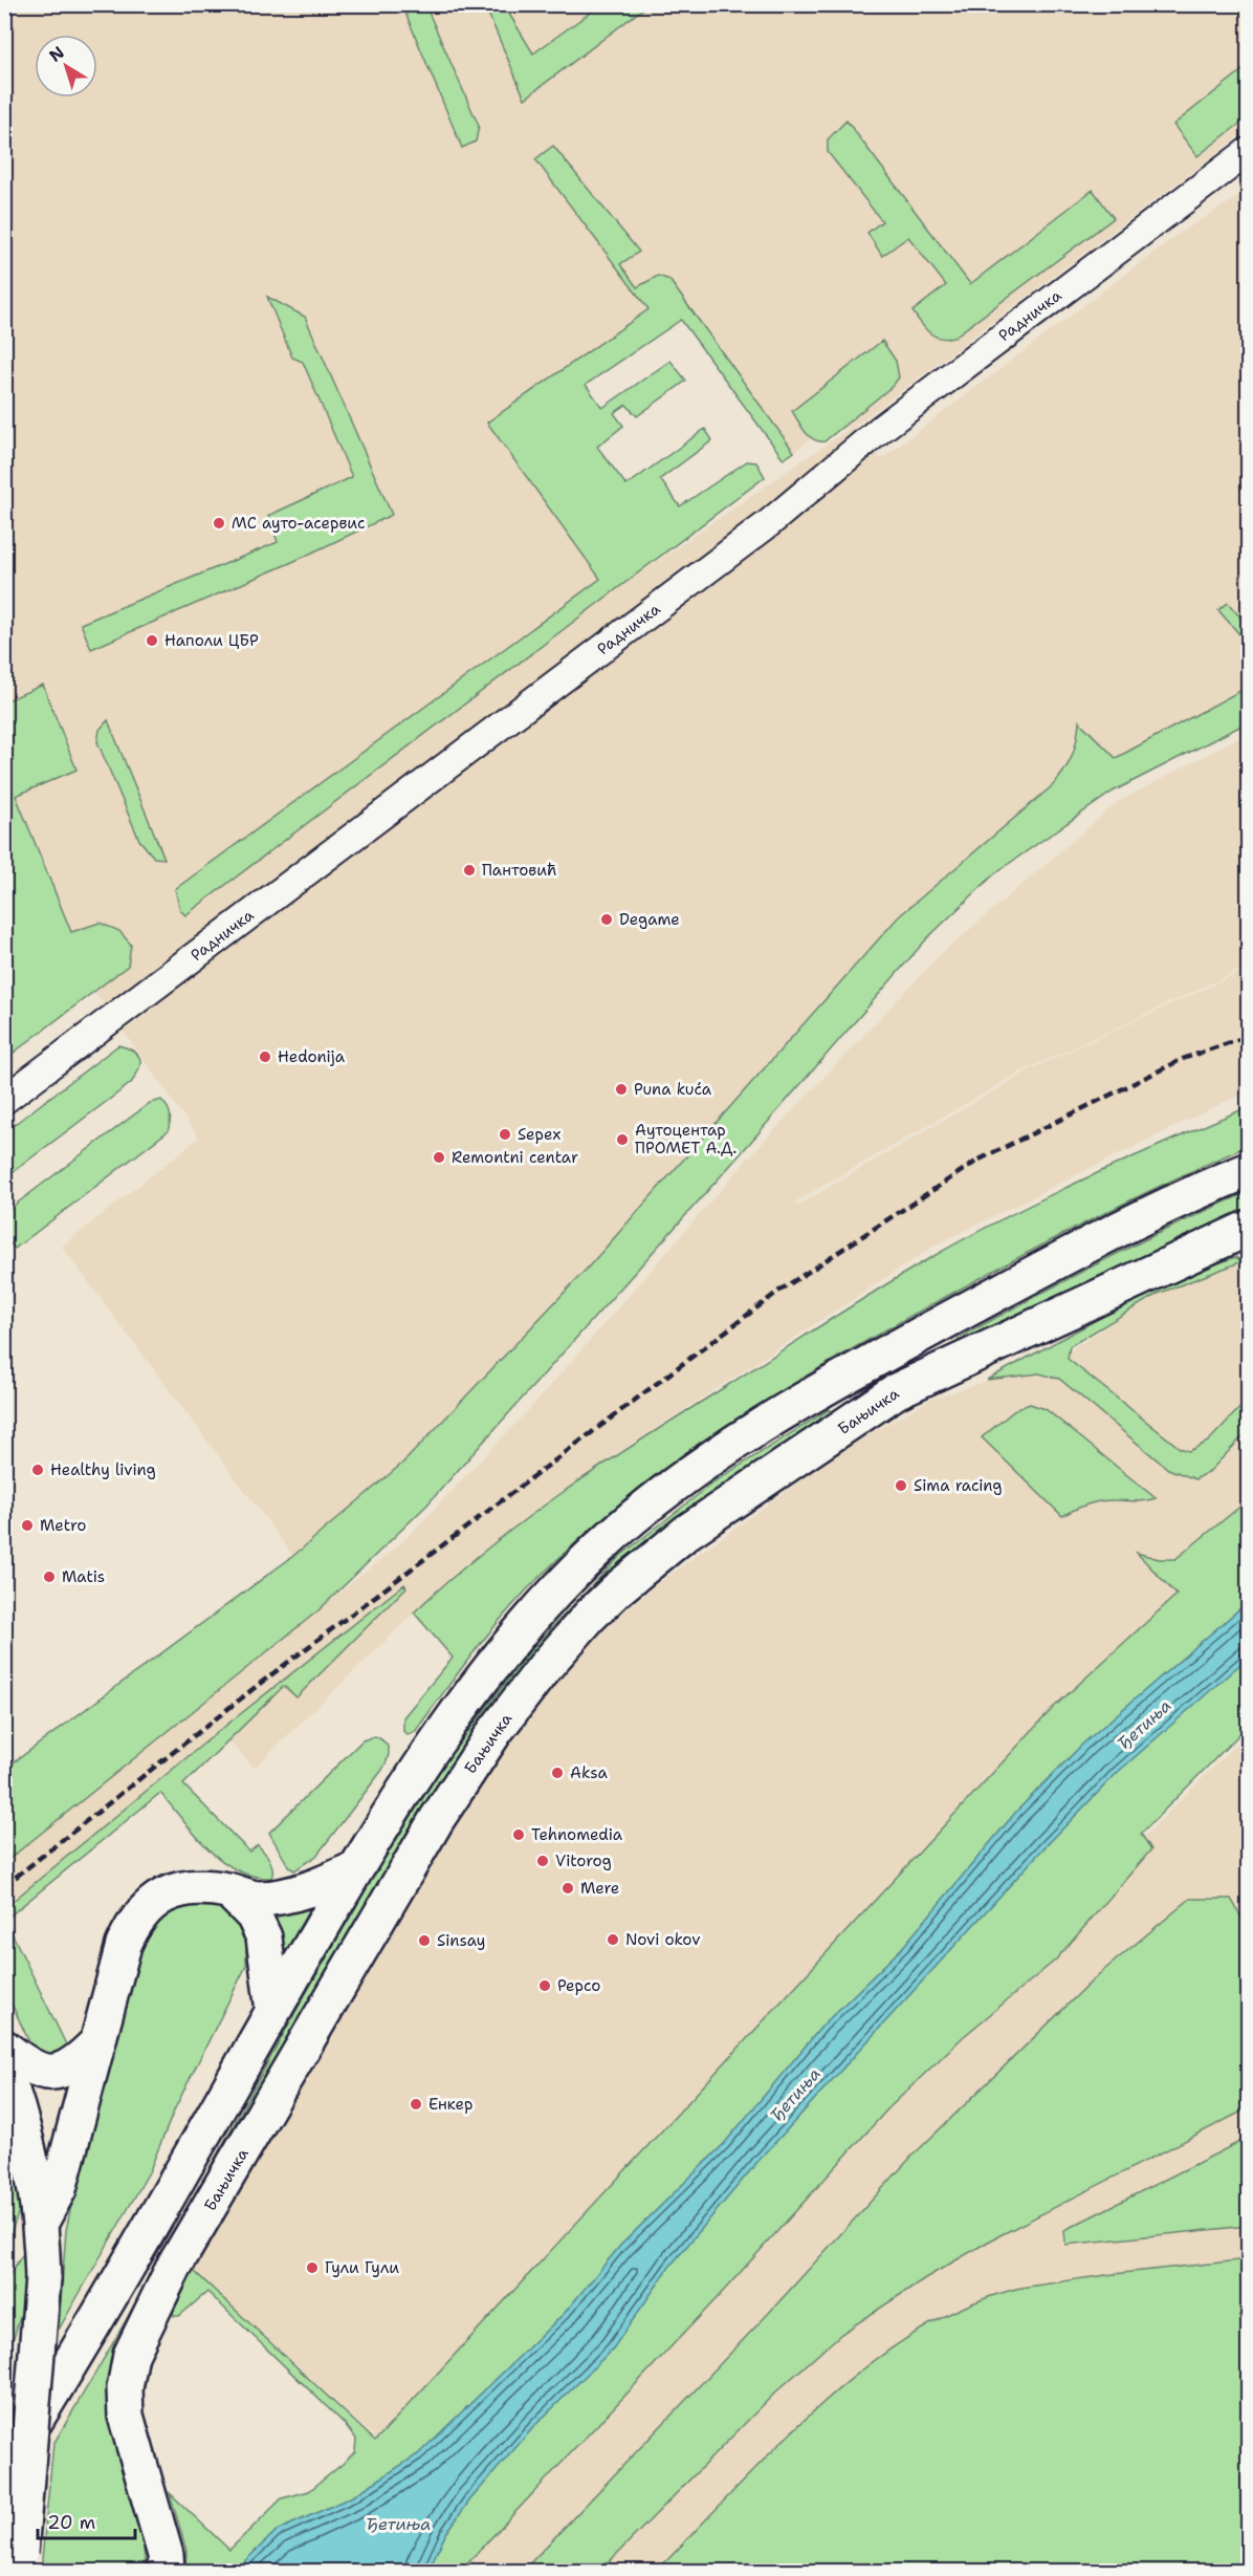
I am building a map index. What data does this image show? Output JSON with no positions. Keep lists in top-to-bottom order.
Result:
{
  "streets": {
    "main road": ["Бањичка"],
    "street": ["Радничка"]
  },
  "water": ["Ђетиња"],
  "places": [
    "МС ауто-асервис",
    "Наполи ЦБР",
    "Пантовић",
    "Degame",
    "Hedonija",
    "Puna kuća",
    "Sepex",
    "Аутоцентар ПРОМЕТ А.Д.",
    "Remontni centar",
    "Healthy living",
    "Sima racing",
    "Metro",
    "Matis",
    "Aksa",
    "Tehnomedia",
    "Vitorog",
    "Mere",
    "Novi okov",
    "Sinsay",
    "Pepco",
    "Енкер",
    "Гули Гули"
  ],
  "scale_bar": "20 m",
  "north": "top left"
}
